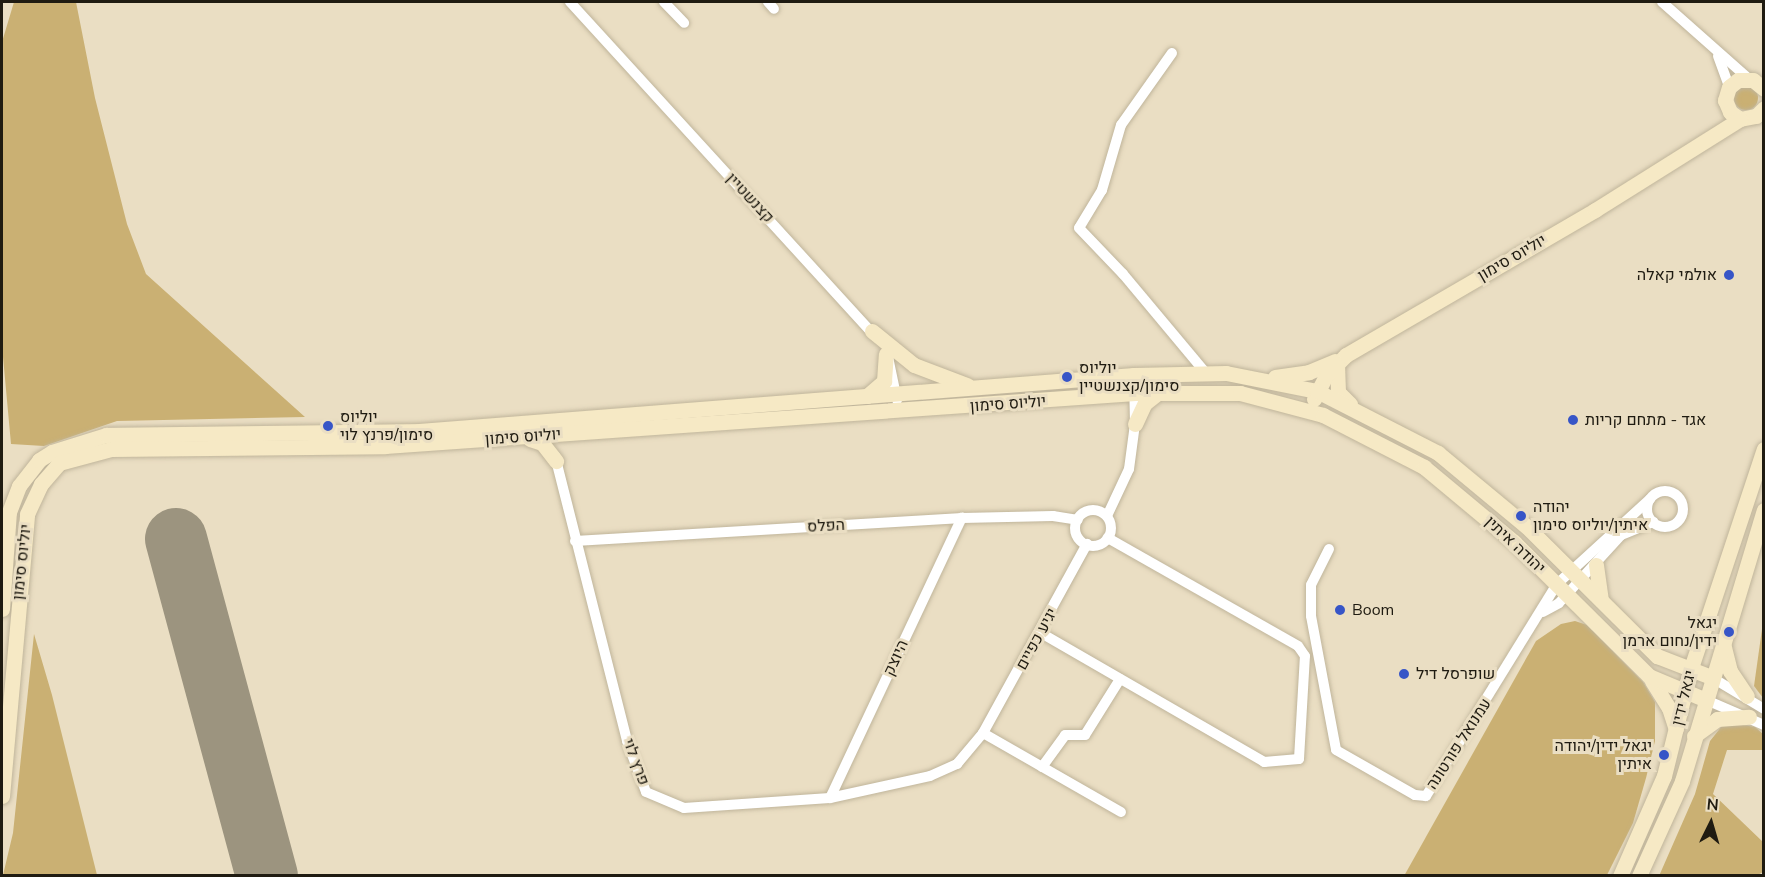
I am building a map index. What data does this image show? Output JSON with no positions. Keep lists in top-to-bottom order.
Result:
{
  "streets": {
    "street": [
      "קצנשטיין",
      "יוליוס סימון",
      "הפלס",
      "יהודה איתין",
      "יגיע כפיים",
      "היוצק",
      "יגאל ידין",
      "עמנואל פורטונה",
      "פרץ לוי"
    ]
  },
  "crossings": [
    ["קצנשטיין", "יוליוס סימון"],
    ["יוליוס סימון", "יהודה איתין"],
    ["יוליוס סימון", "פרץ לוי"],
    ["הפלס", "יגיע כפיים"],
    ["הפלס", "היוצק"],
    ["הפלס", "פרץ לוי"],
    ["יהודה איתין", "יגאל ידין"],
    ["יהודה איתין", "עמנואל פורטונה"],
    ["יגיע כפיים", "פרץ לוי"],
    ["היוצק", "פרץ לוי"]
  ],
  "places": [
    "אולמי קאלה",
    "יוליוס סימון/קצנשטיין",
    "אגד - מתחם קריות",
    "יוליוס סימון/פרנץ לוי",
    "יהודה איתין/יוליוס סימון",
    "Boom",
    "יגאל ידין/נחום ארמן",
    "שופרסל דיל",
    "יגאל ידין/יהודה איתין"
  ],
  "north": "top"
}
